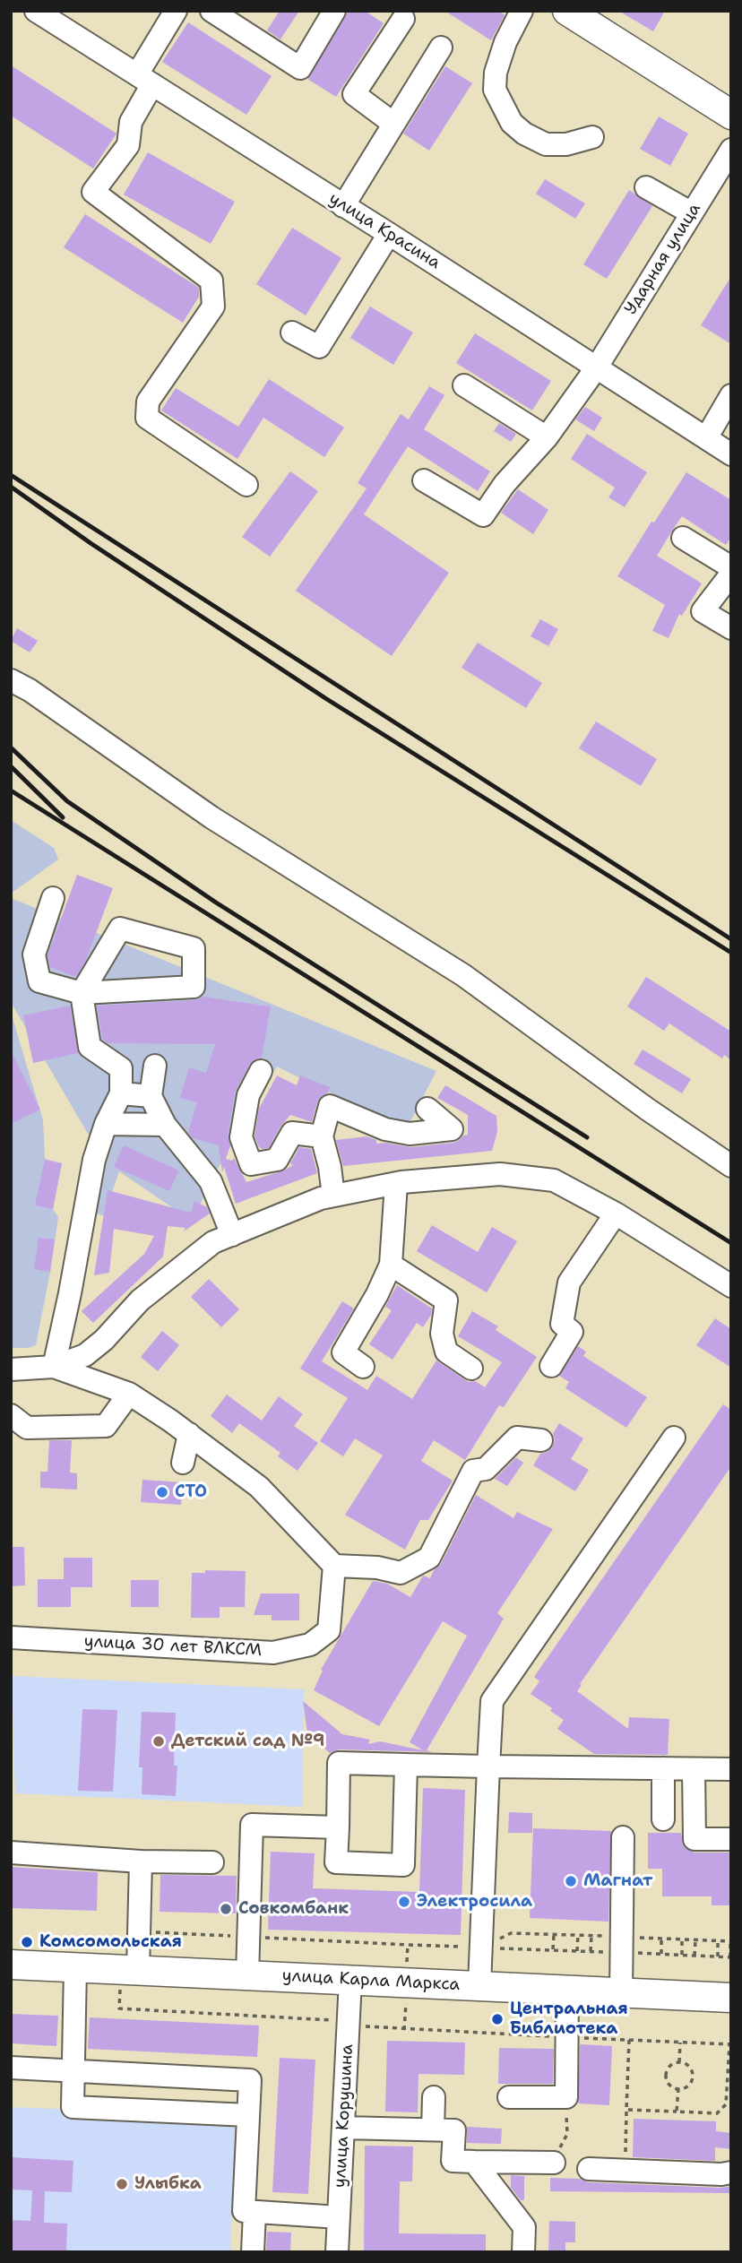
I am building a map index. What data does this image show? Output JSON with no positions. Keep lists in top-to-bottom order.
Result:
{
  "streets": {
    "main road": ["улица Карла Маркса"],
    "street": [
      "улица Красина",
      "Ударная улица",
      "улица 30 лет ВЛКСМ",
      "улица Корушина"
    ]
  },
  "crossings": [
    ["улица Красина", "Ударная улица"],
    ["улица Карла Маркса", "улица Корушина"]
  ],
  "places": [
    "СТО",
    "Детский сад №9",
    "Магнат",
    "Электросила",
    "Совкомбанк",
    "Комсомольская",
    "Центральная Библиотека",
    "Улыбка"
  ]
}
